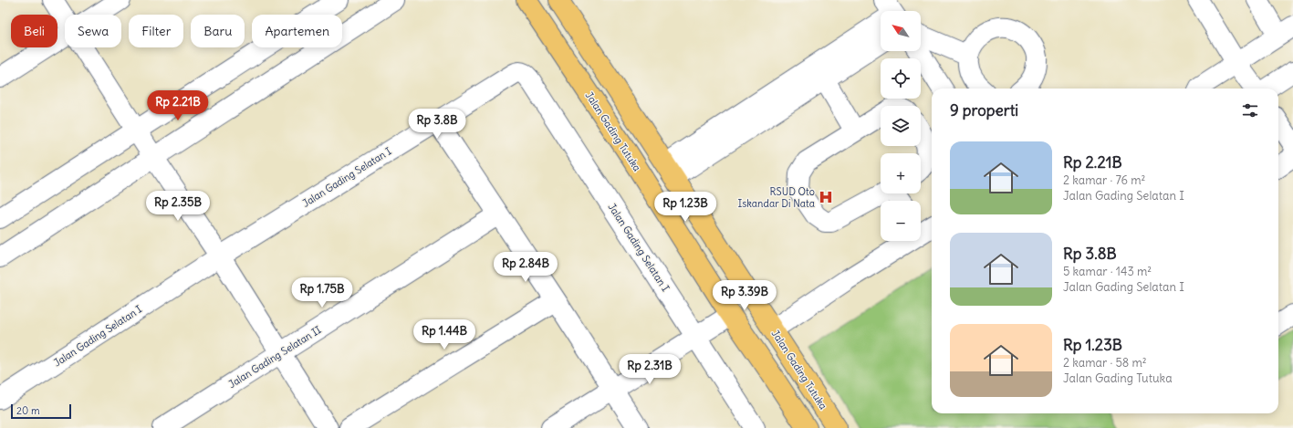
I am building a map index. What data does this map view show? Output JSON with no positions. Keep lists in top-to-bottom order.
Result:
{
  "streets": {
    "main road": ["Jalan Gading Tutuka"],
    "street": ["Jalan Gading Selatan I", "Jalan Gading Selatan II"]
  },
  "places": {
    "hospital": ["RSUD Oto Iskandar Di Nata"]
  },
  "scale_bar": "20 m",
  "north": "top left",
  "page": {
    "map_buttons": ["+", "−"],
    "chip": [
      "Beli",
      "Sewa",
      "Filter",
      "Baru",
      "Apartemen"
    ],
    "heading": "9 properti",
    "price": [
      "Rp 2.21B",
      "Rp 3.8B",
      "Rp 2.35B",
      "Rp 1.23B",
      "Rp 2.84B",
      "Rp 1.75B",
      "Rp 3.39B",
      "Rp 1.44B",
      "Rp 2.31B"
    ],
    "list": [
      {
        "name": "Rp 2.21B",
        "note": "2 kamar · 76 m² · Jalan Gading Selatan I"
      },
      {
        "name": "Rp 3.8B",
        "note": "5 kamar · 143 m² · Jalan Gading Selatan I"
      },
      {
        "name": "Rp 1.23B",
        "note": "2 kamar · 58 m² · Jalan Gading Tutuka"
      }
    ],
    "scale": "20 m"
  }
}
